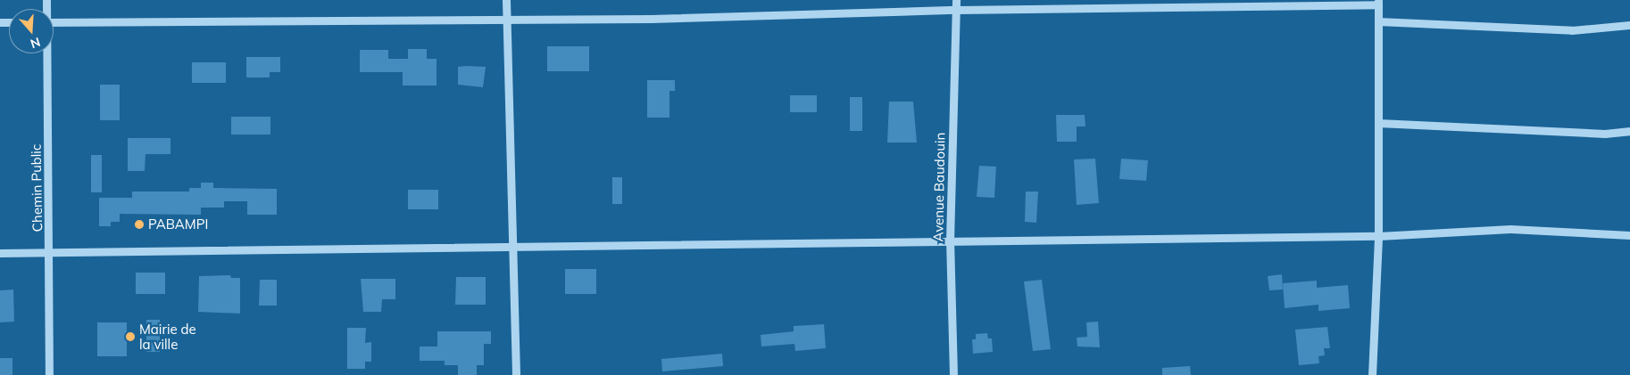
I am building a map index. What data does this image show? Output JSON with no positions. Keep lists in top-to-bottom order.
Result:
{
  "streets": {
    "street": ["Avenue Baudouin", "Chemin Public"]
  },
  "places": ["PABAMPI", "Mairie de la ville"],
  "north": "bottom"
}
